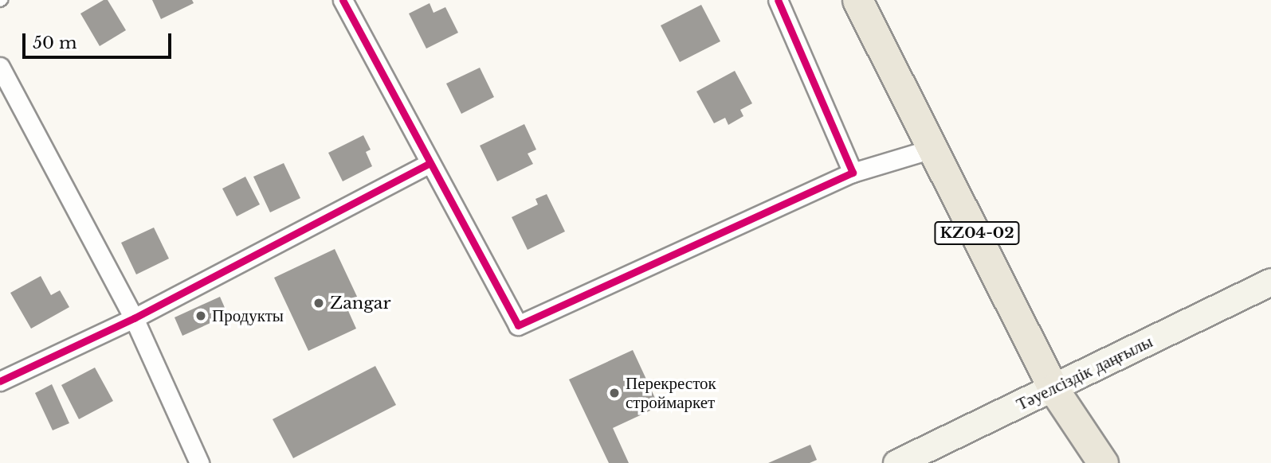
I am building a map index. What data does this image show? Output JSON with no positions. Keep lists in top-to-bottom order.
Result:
{
  "streets": {
    "main road": ["KZ04-02"],
    "street": ["Тәуелсіздік даңғылы"]
  },
  "crossings": [
    ["KZ04-02", "Тәуелсіздік даңғылы"]
  ],
  "places": ["Zangar", "Продукты", "Перекресток строймаркет"],
  "scale_bar": "50 m"
}
